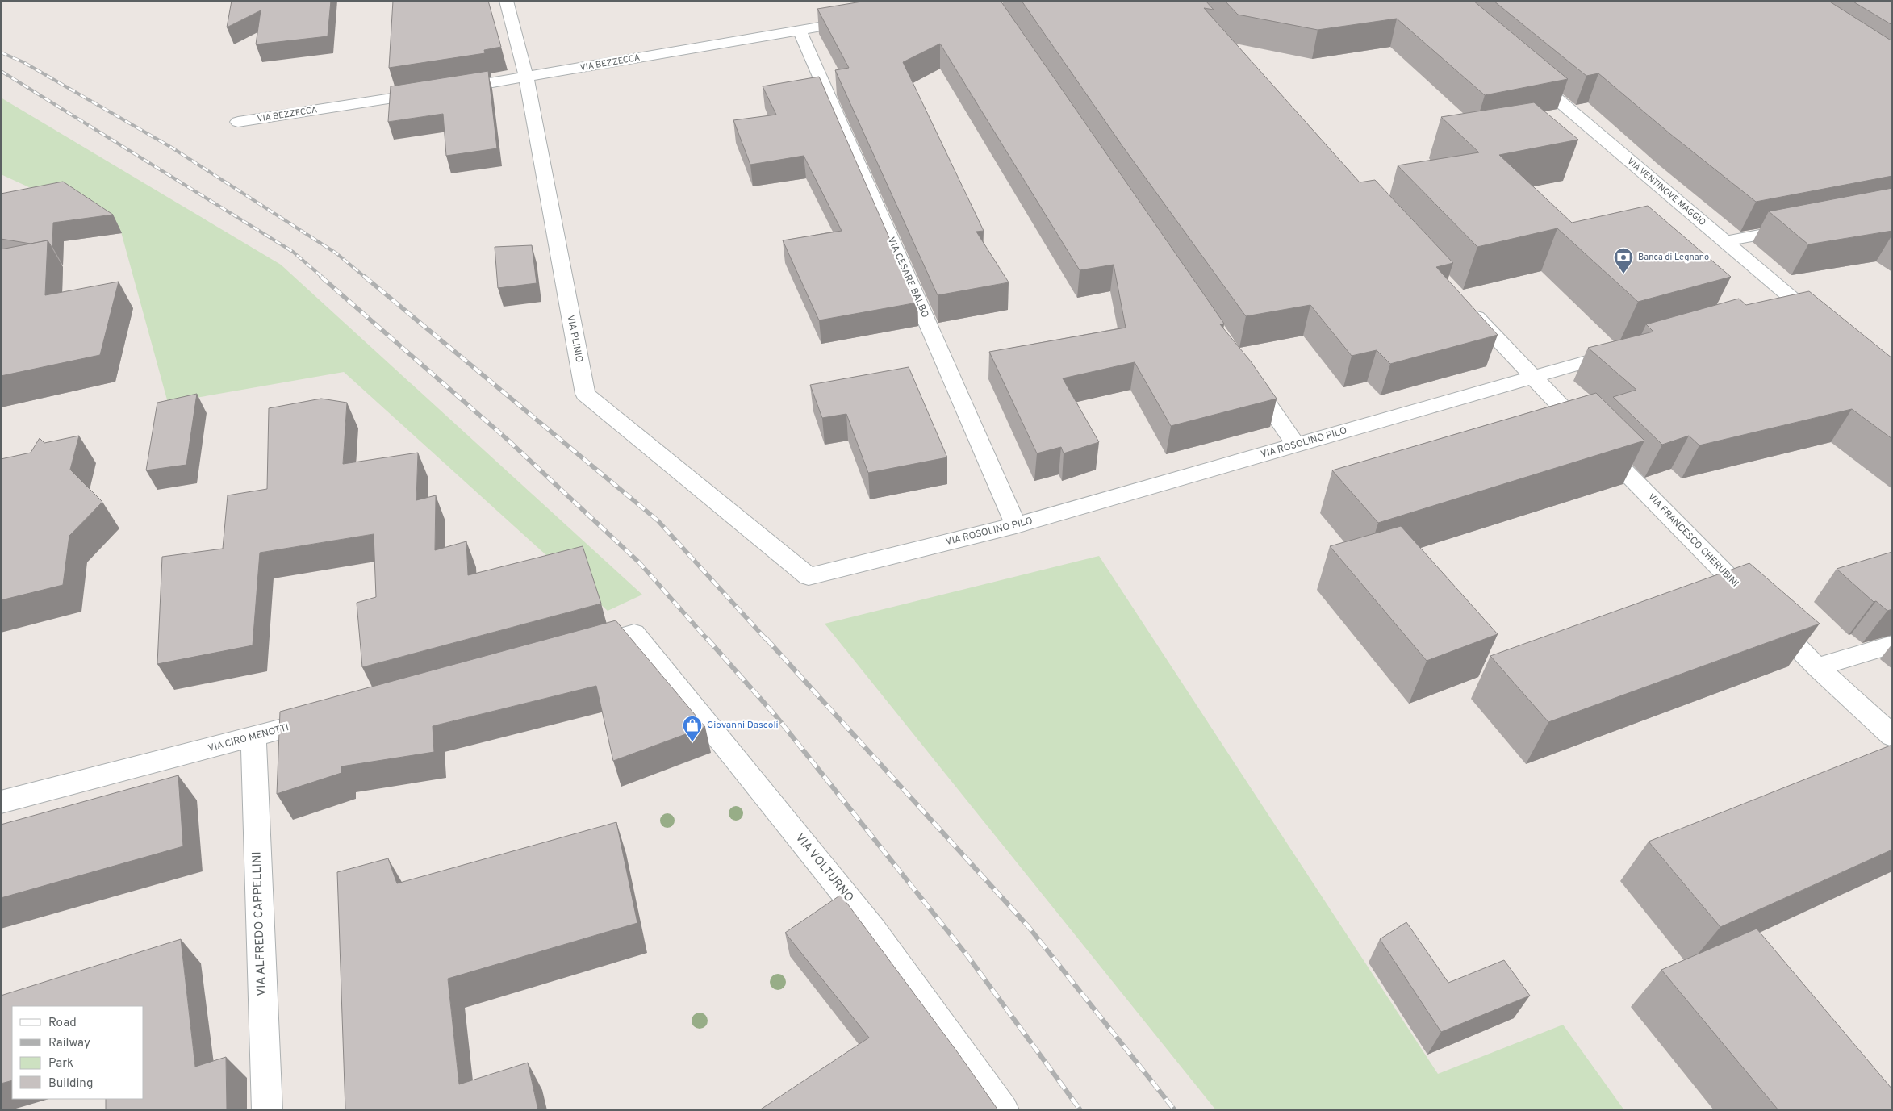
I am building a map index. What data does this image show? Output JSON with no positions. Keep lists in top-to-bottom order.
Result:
{
  "streets": {
    "street": [
      "VIA BEZZECCA",
      "VIA VENTINOVE MAGGIO",
      "VIA CESARE BALBO",
      "VIA PLINIO",
      "VIA ROSOLINO PILO",
      "VIA FRANCESCO CHERUBINI",
      "VIA CIRO MENOTTI",
      "VIA VOLTURNO",
      "VIA ALFREDO CAPPELLINI"
    ]
  },
  "crossings": [
    ["VIA BEZZECCA", "VIA CESARE BALBO"],
    ["VIA BEZZECCA", "VIA PLINIO"],
    ["VIA CESARE BALBO", "VIA ROSOLINO PILO"],
    ["VIA PLINIO", "VIA ROSOLINO PILO"],
    ["VIA ROSOLINO PILO", "VIA FRANCESCO CHERUBINI"],
    ["VIA CIRO MENOTTI", "VIA ALFREDO CAPPELLINI"]
  ],
  "places": {
    "bank": ["Banca di Legnano"],
    "shop": ["Giovanni Dascoli"]
  },
  "legend": [
    "Road",
    "Railway",
    "Park",
    "Building"
  ]
}
